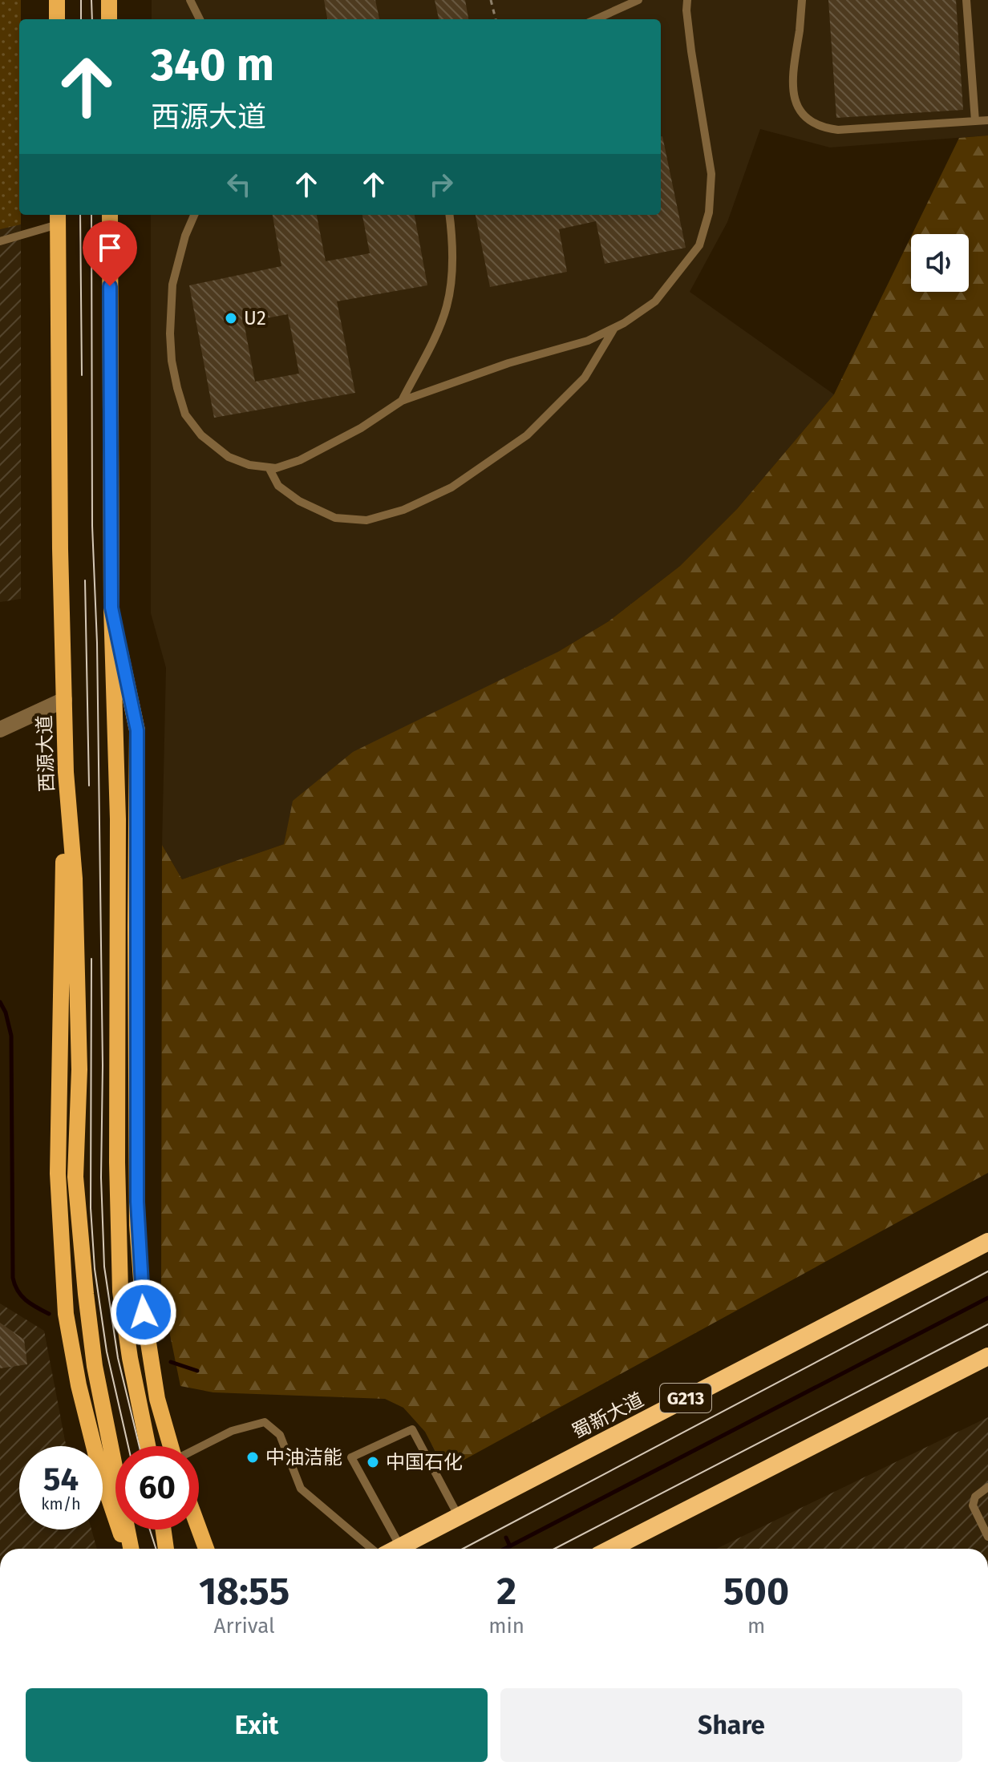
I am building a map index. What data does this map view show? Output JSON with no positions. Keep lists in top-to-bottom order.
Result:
{
  "streets": {
    "highway": ["G213", "蜀新大道"],
    "main road": ["西源大道"]
  },
  "places": ["U2", "中油洁能", "中国石化"],
  "page": {
    "turn": ["340 m", "西源大道"],
    "speed": "54 km/h",
    "limit": "60",
    "eta": [
      "18:55",
      "Arrival",
      "2",
      "min",
      "500",
      "m"
    ],
    "buttons": ["Exit", "Share"]
  }
}
